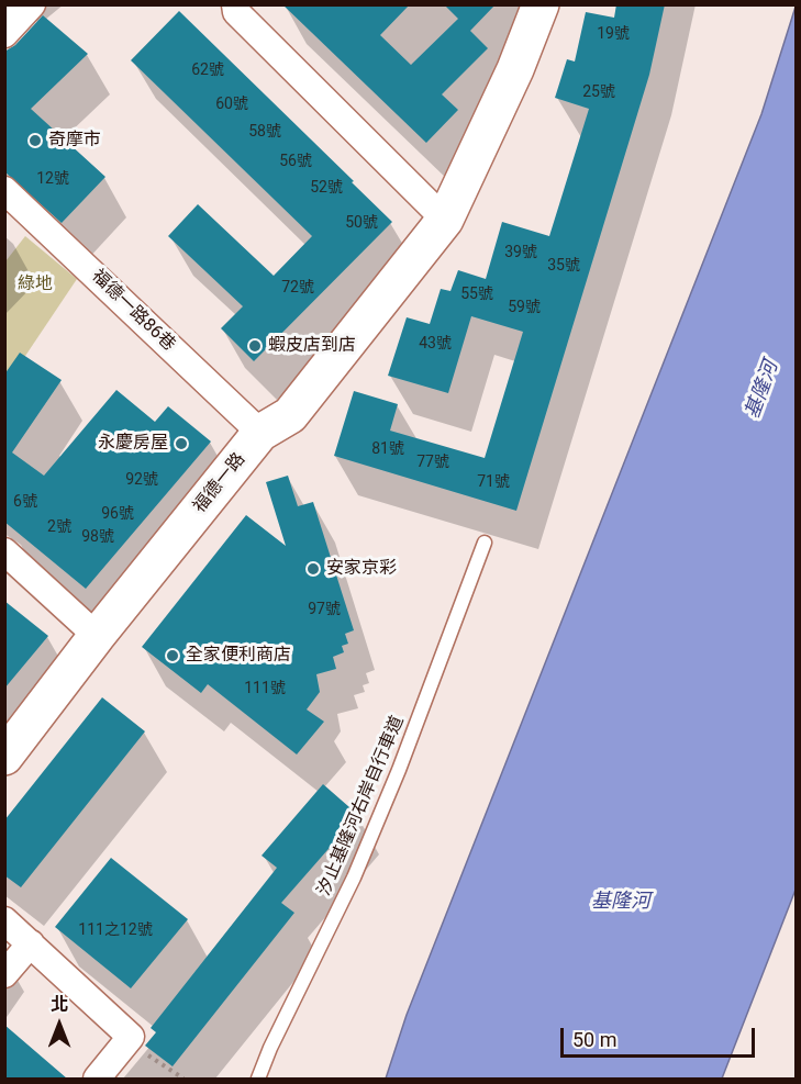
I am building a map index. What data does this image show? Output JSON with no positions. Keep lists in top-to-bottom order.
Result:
{
  "streets": {
    "street": ["福德一路86巷", "福德一路"],
    "lane": ["汐止基隆河右岸自行車道"]
  },
  "crossings": [
    ["福德一路86巷", "福德一路"]
  ],
  "water": ["基隆河"],
  "parks": ["綠地"],
  "places": [
    "奇摩市",
    "蝦皮店到店",
    "永慶房屋",
    "安家京彩",
    "全家便利商店"
  ],
  "house_numbers": [
    "19號",
    "62號",
    "25號",
    "60號",
    "58號",
    "56號",
    "12號",
    "52號",
    "50號",
    "39號",
    "35號",
    "72號",
    "55號",
    "59號",
    "43號",
    "81號",
    "77號",
    "92號",
    "71號",
    "6號",
    "96號",
    "2號",
    "98號",
    "97號",
    "111號",
    "111之12號"
  ],
  "scale_bar": "50 m",
  "north": "top"
}
